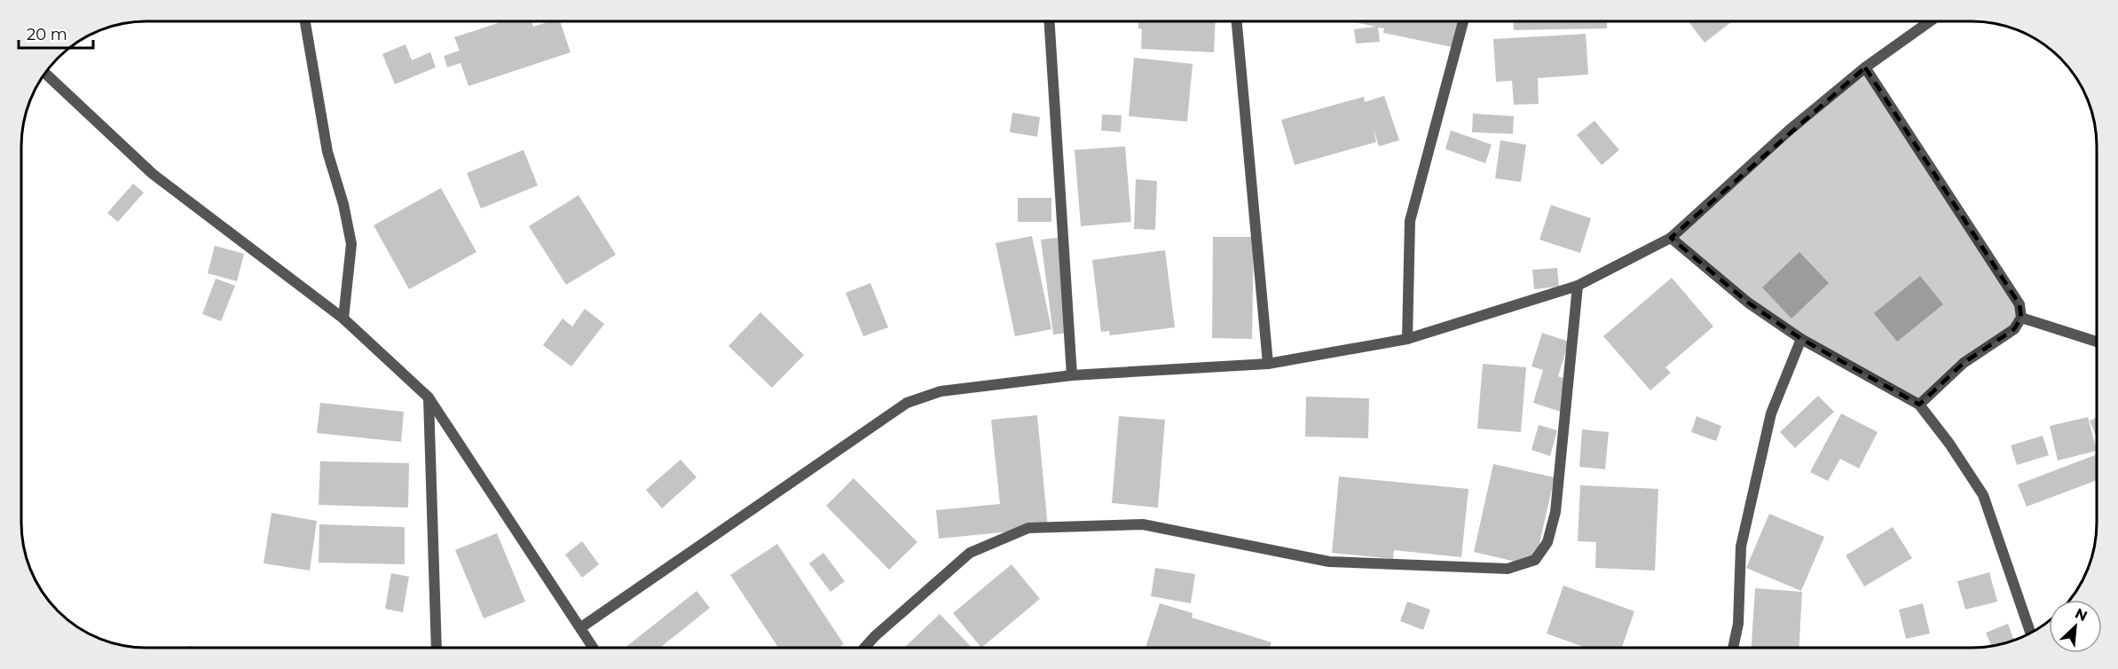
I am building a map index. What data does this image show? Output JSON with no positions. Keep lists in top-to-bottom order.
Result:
{
  "scale_bar": "20 m",
  "north": "top right"
}
